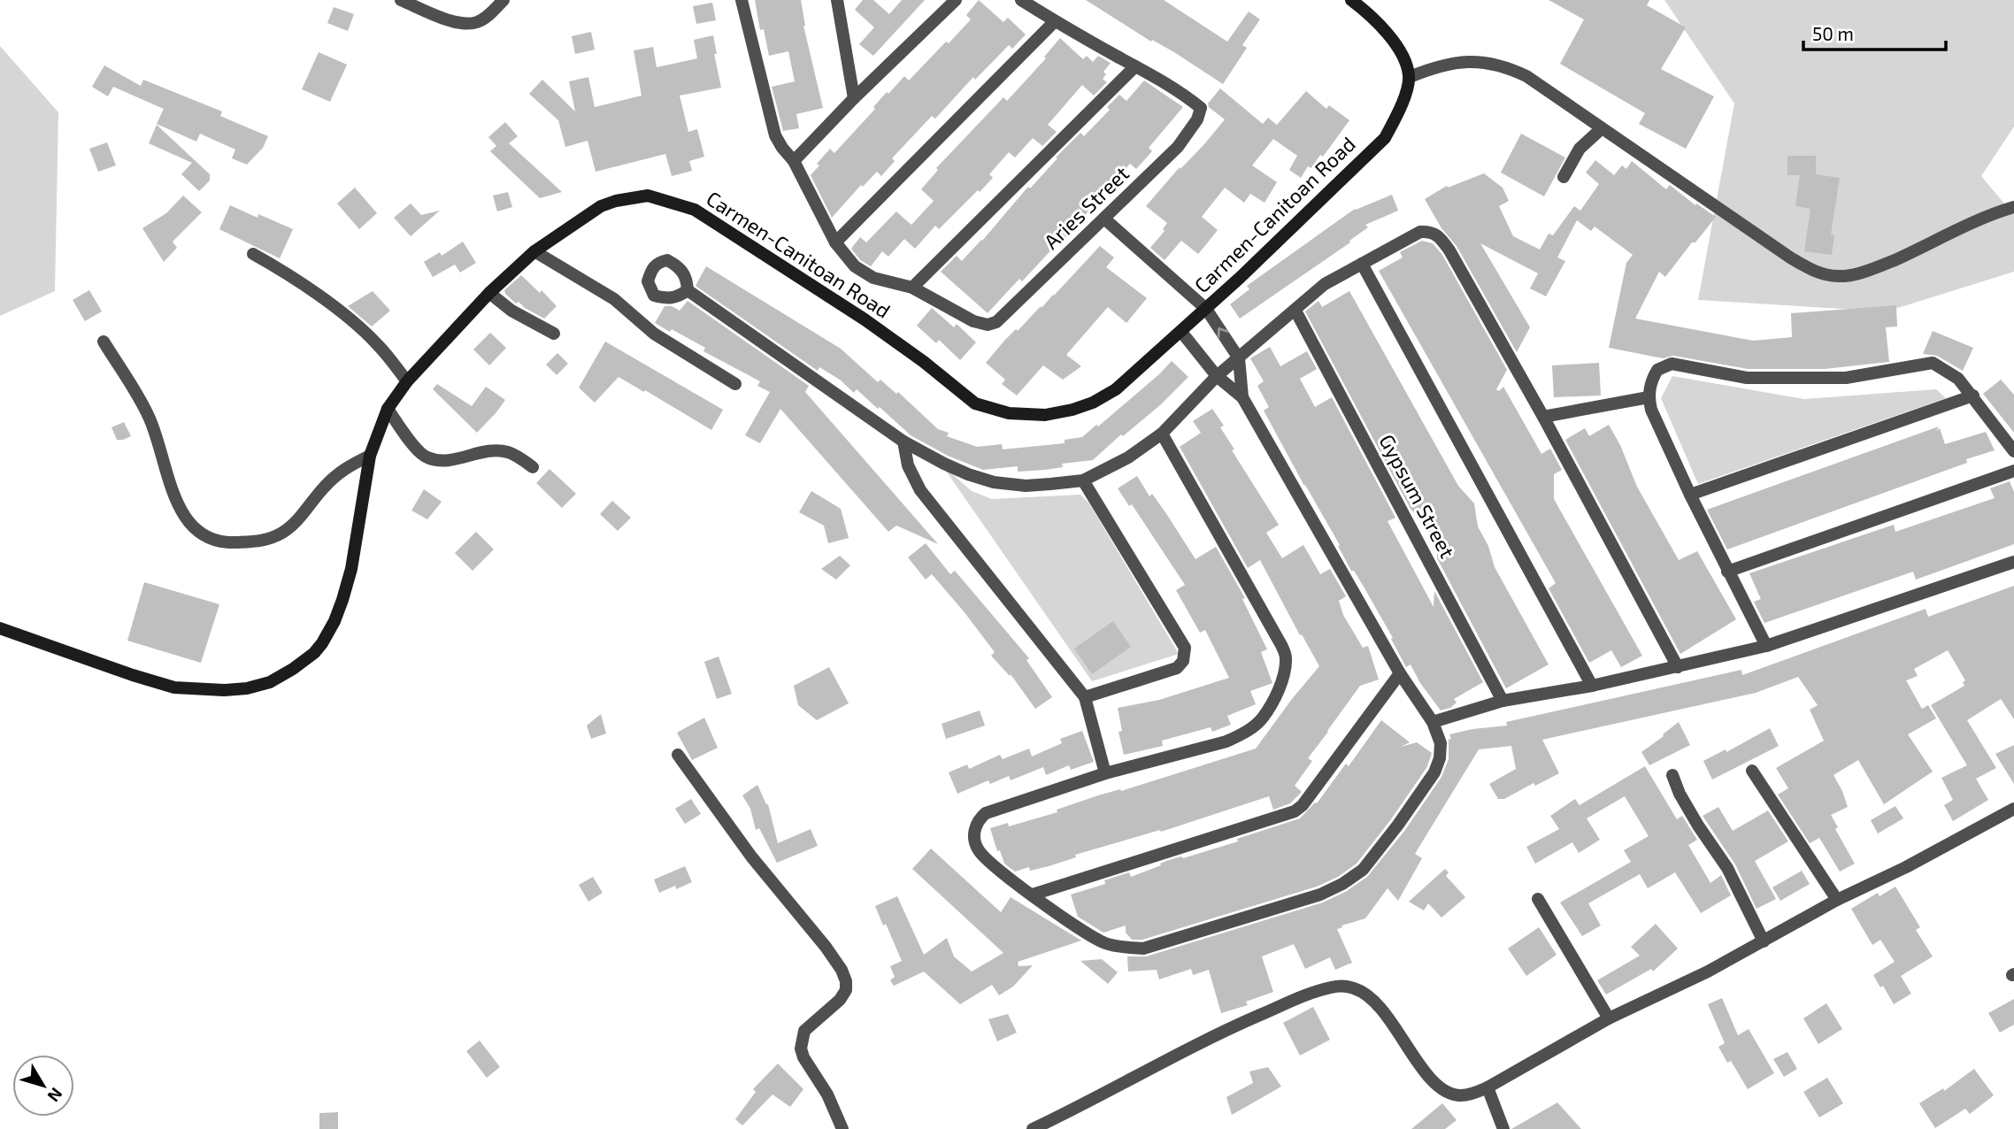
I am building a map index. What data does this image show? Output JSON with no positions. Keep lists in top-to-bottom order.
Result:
{
  "streets": {
    "main road": ["Carmen-Canitoan Road"],
    "street": ["Aries Street", "Gypsum Street"]
  },
  "scale_bar": "50 m",
  "north": "bottom right"
}
